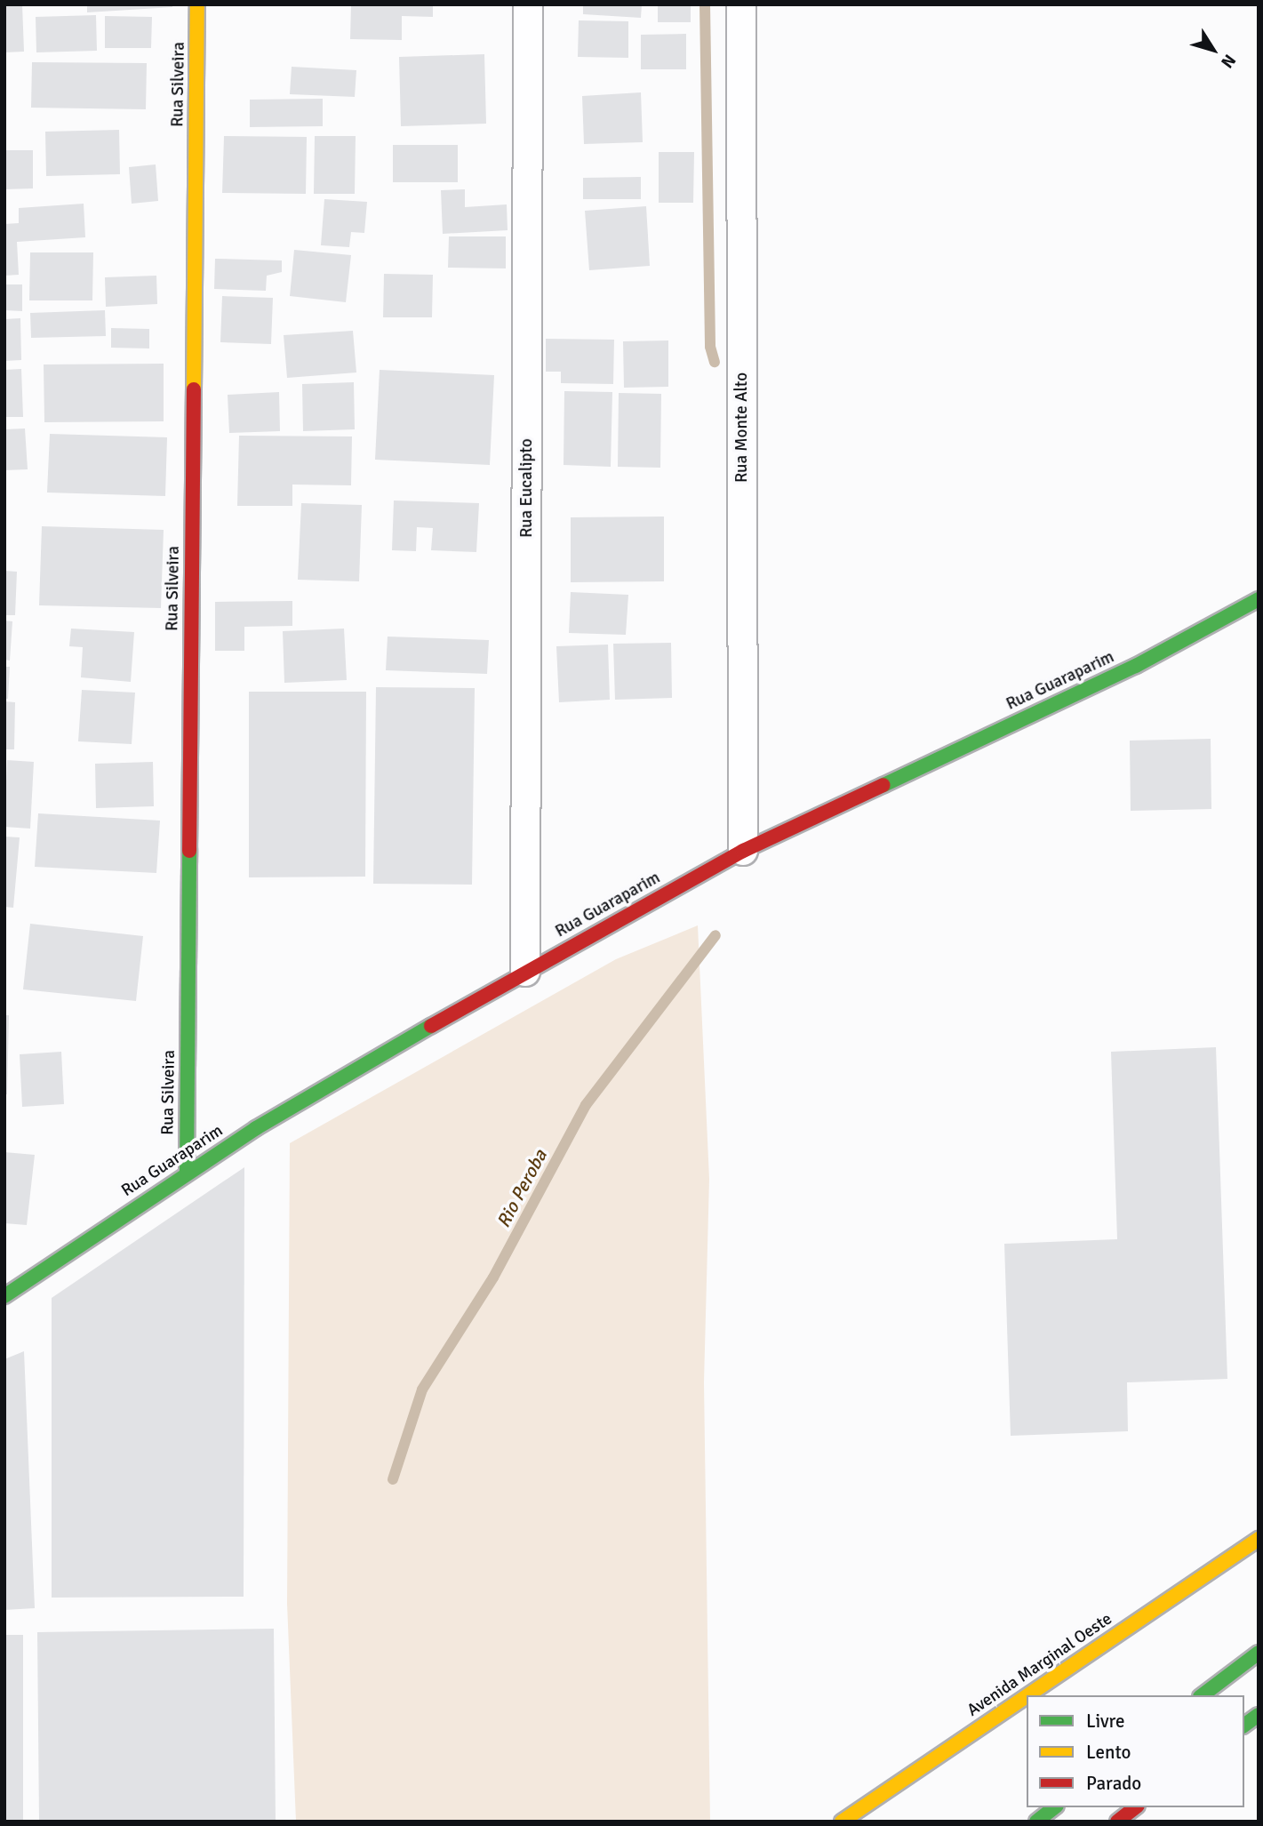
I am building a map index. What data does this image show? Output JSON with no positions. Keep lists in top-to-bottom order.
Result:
{
  "streets": {
    "main road": ["Rua Silveira", "Rua Guaraparim", "Avenida Marginal Oeste"],
    "street": ["Rua Monte Alto", "Rua Eucalipto"]
  },
  "crossings": [
    ["Rua Silveira", "Rua Guaraparim"],
    ["Rua Monte Alto", "Rua Guaraparim"],
    ["Rua Eucalipto", "Rua Guaraparim"]
  ],
  "water": ["Rio Peroba"],
  "legend": ["Livre", "Lento", "Parado"],
  "north": "bottom right"
}
